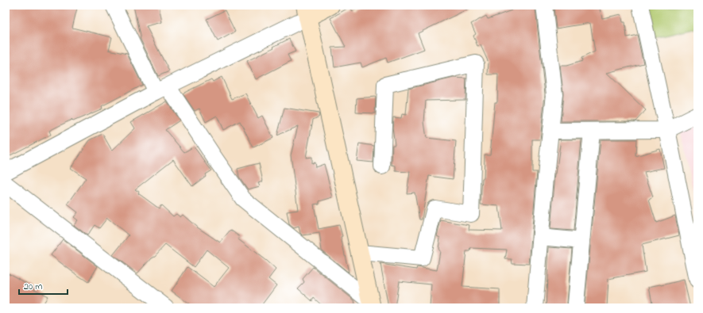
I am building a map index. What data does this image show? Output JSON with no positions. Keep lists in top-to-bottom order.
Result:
{
  "scale_bar": "20 m"
}
